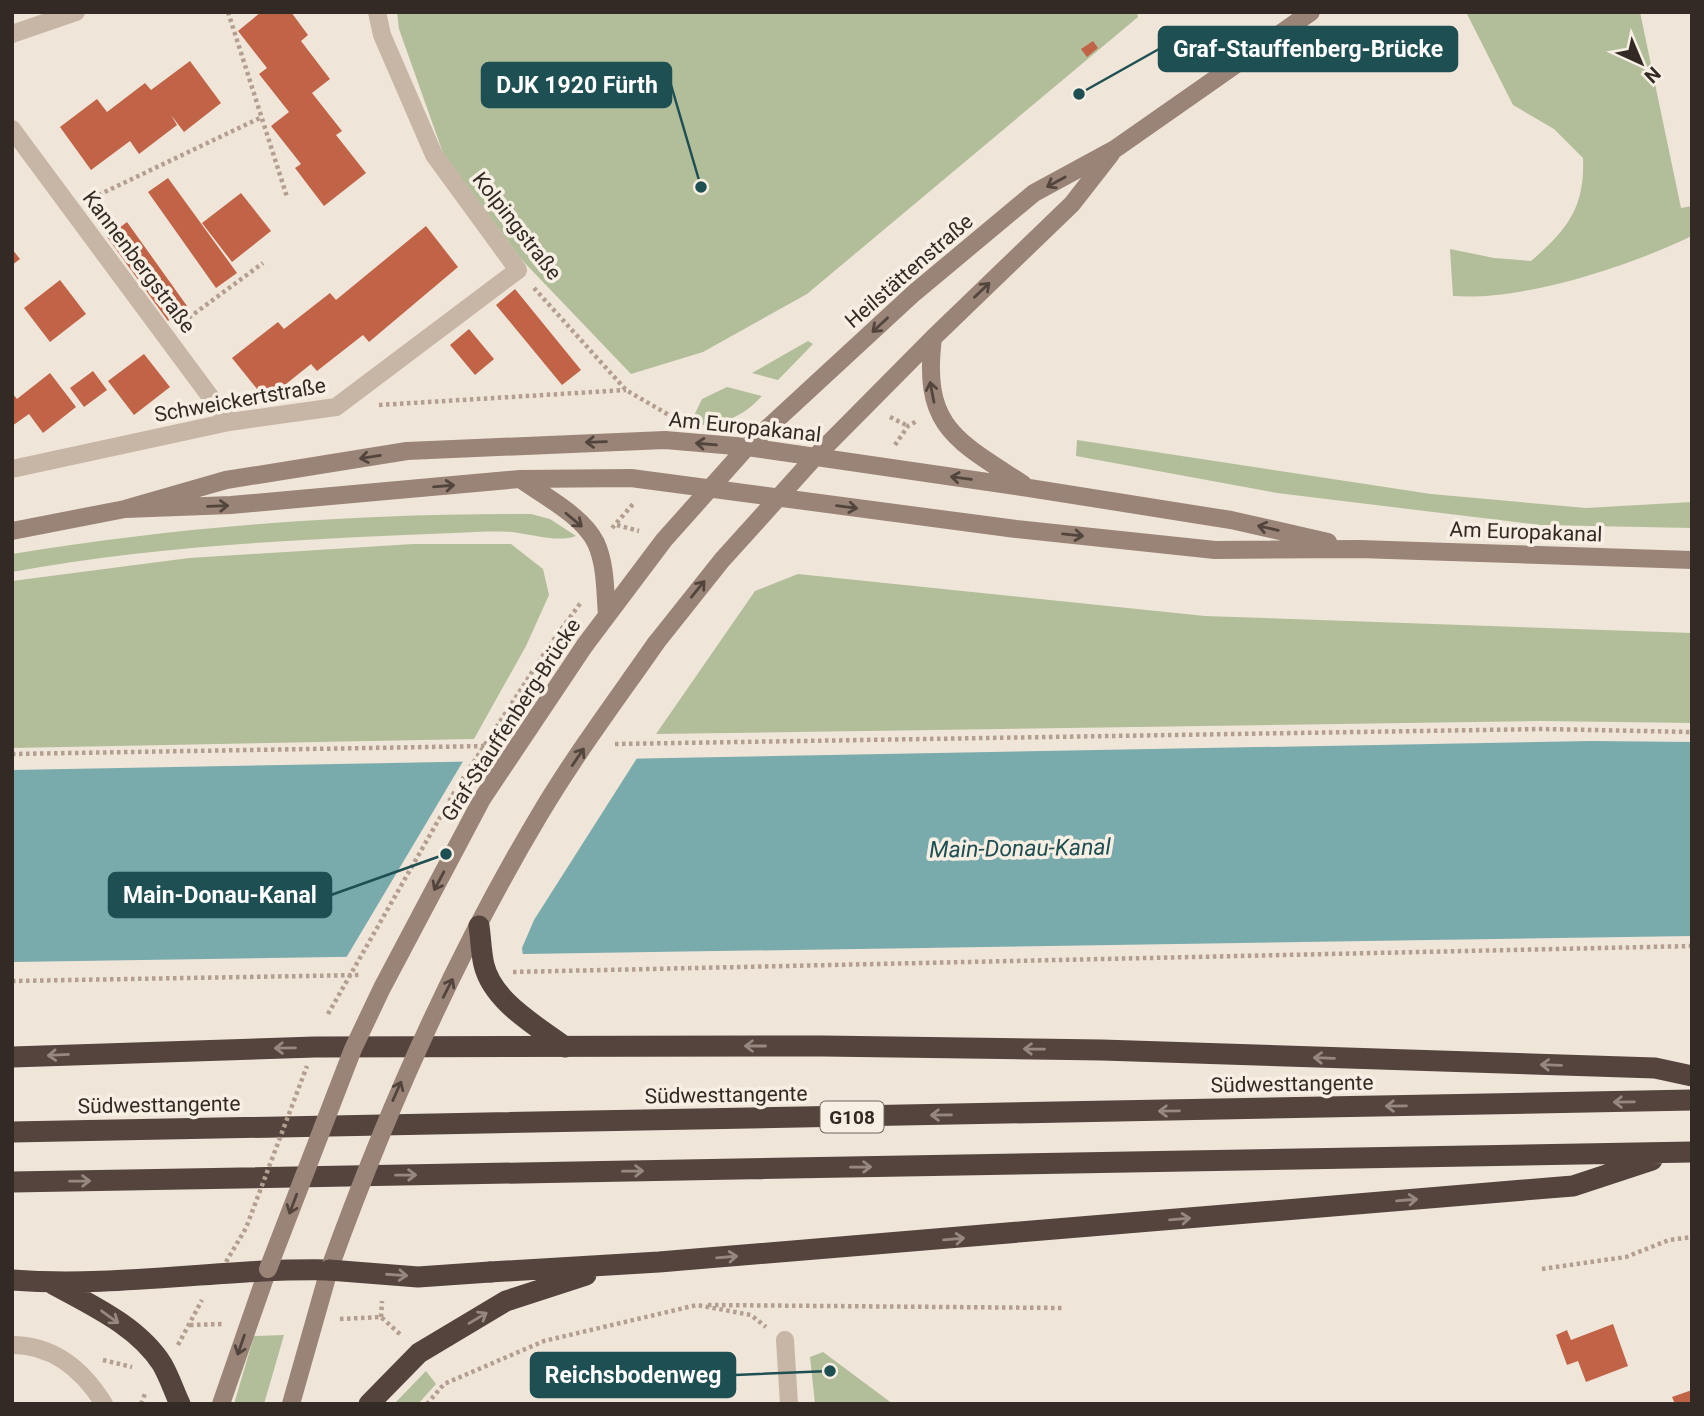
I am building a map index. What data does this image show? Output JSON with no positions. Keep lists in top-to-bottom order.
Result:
{
  "streets": {
    "highway": ["Südwesttangente", "G108"],
    "main road": ["Heilstättenstraße", "Am Europakanal", "Graf-Stauffenberg-Brücke"],
    "street": ["Kolpingstraße", "Kannenbergstraße", "Schweickertstraße"]
  },
  "crossings": [
    ["Kolpingstraße", "Schweickertstraße"],
    ["Kannenbergstraße", "Schweickertstraße"],
    ["Heilstättenstraße", "Am Europakanal"],
    ["Heilstättenstraße", "Graf-Stauffenberg-Brücke"],
    ["Am Europakanal", "Graf-Stauffenberg-Brücke"]
  ],
  "water": ["Main-Donau-Kanal"],
  "places": [
    "Graf-Stauffenberg-Brücke",
    "DJK 1920 Fürth",
    "Main-Donau-Kanal",
    "Reichsbodenweg"
  ],
  "north": "bottom right"
}
